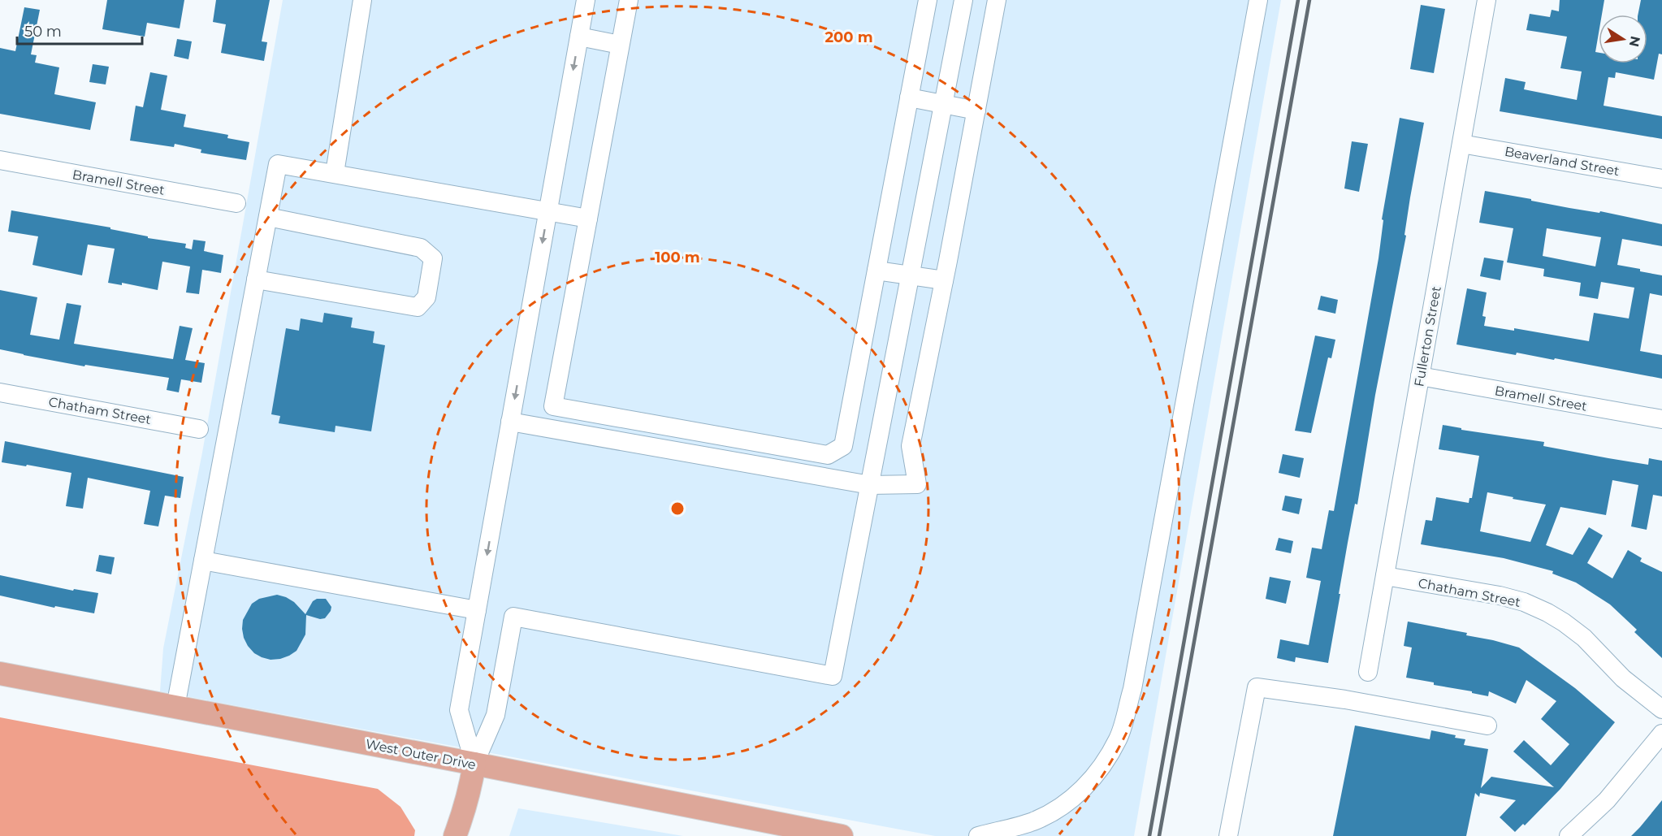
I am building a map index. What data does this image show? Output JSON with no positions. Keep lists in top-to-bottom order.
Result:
{
  "streets": {
    "main road": ["West Outer Drive"],
    "street": [
      "Beaverland Street",
      "Bramell Street",
      "Fullerton Street",
      "Chatham Street"
    ]
  },
  "crossings": [
    ["Beaverland Street", "Fullerton Street"],
    ["Bramell Street", "Fullerton Street"],
    ["Fullerton Street", "Chatham Street"]
  ],
  "scale_bar": "50 m",
  "north": "right",
  "rings": ["200 m", "100 m"]
}
